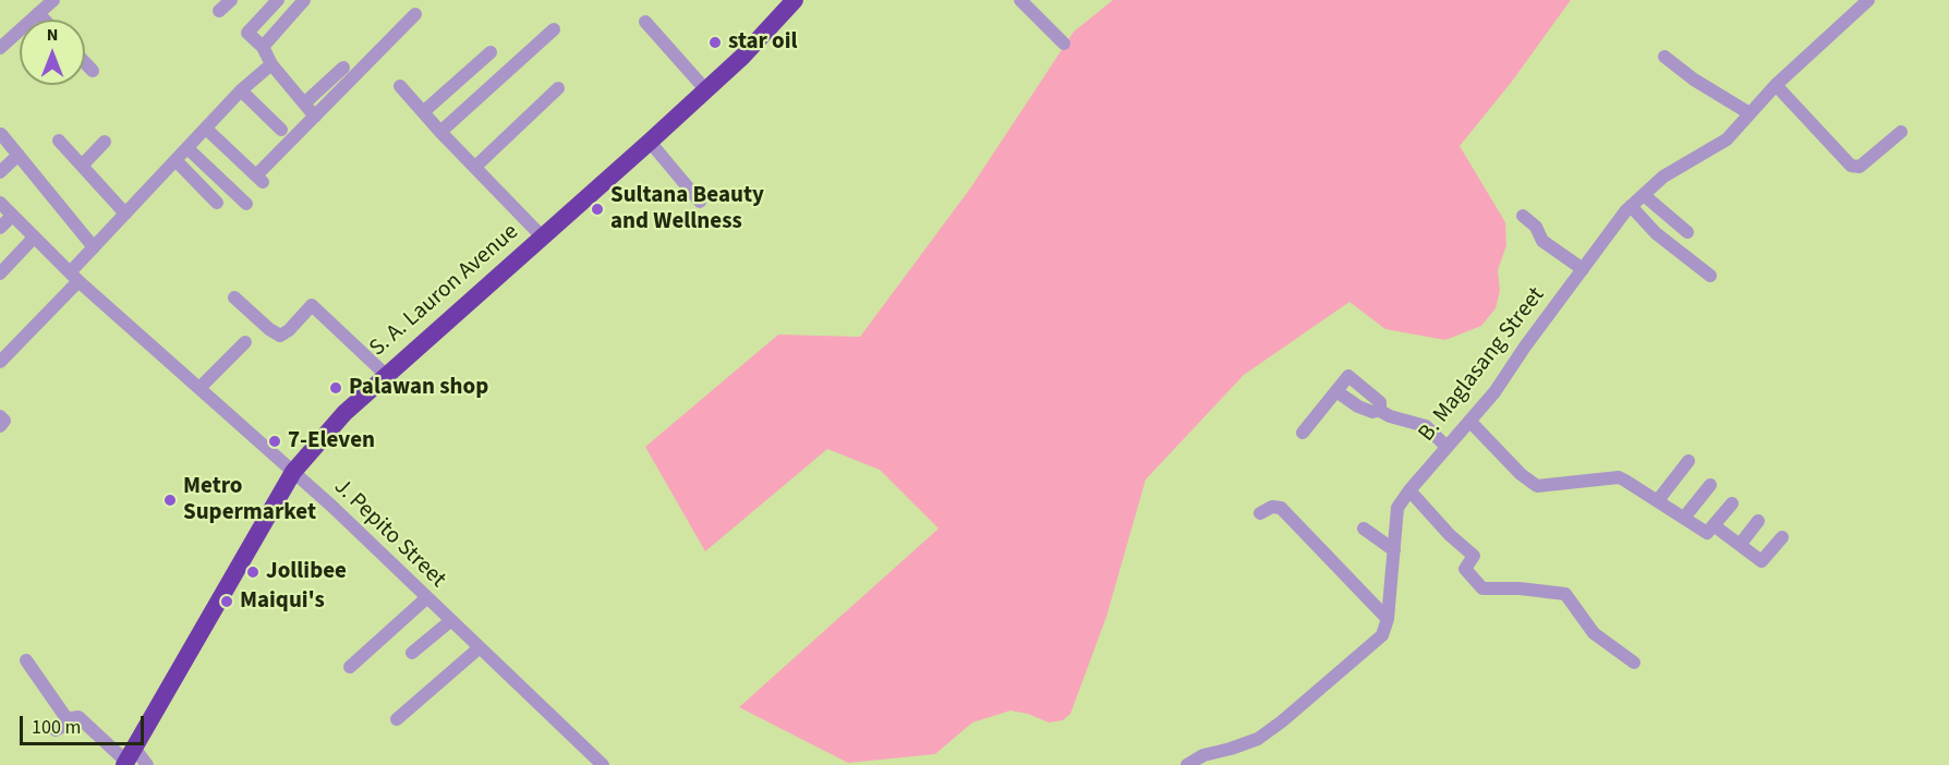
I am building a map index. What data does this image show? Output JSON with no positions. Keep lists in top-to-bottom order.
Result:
{
  "streets": {
    "highway": ["S. A. Lauron Avenue"],
    "street": ["B. Maglasang Street", "J. Pepito Street"]
  },
  "crossings": [
    ["S. A. Lauron Avenue", "J. Pepito Street"]
  ],
  "places": [
    "star oil",
    "Sultana Beauty and Wellness",
    "Palawan shop",
    "7-Eleven",
    "Metro Supermarket",
    "Jollibee",
    "Maiqui's"
  ],
  "scale_bar": "100 m",
  "north": "top"
}
